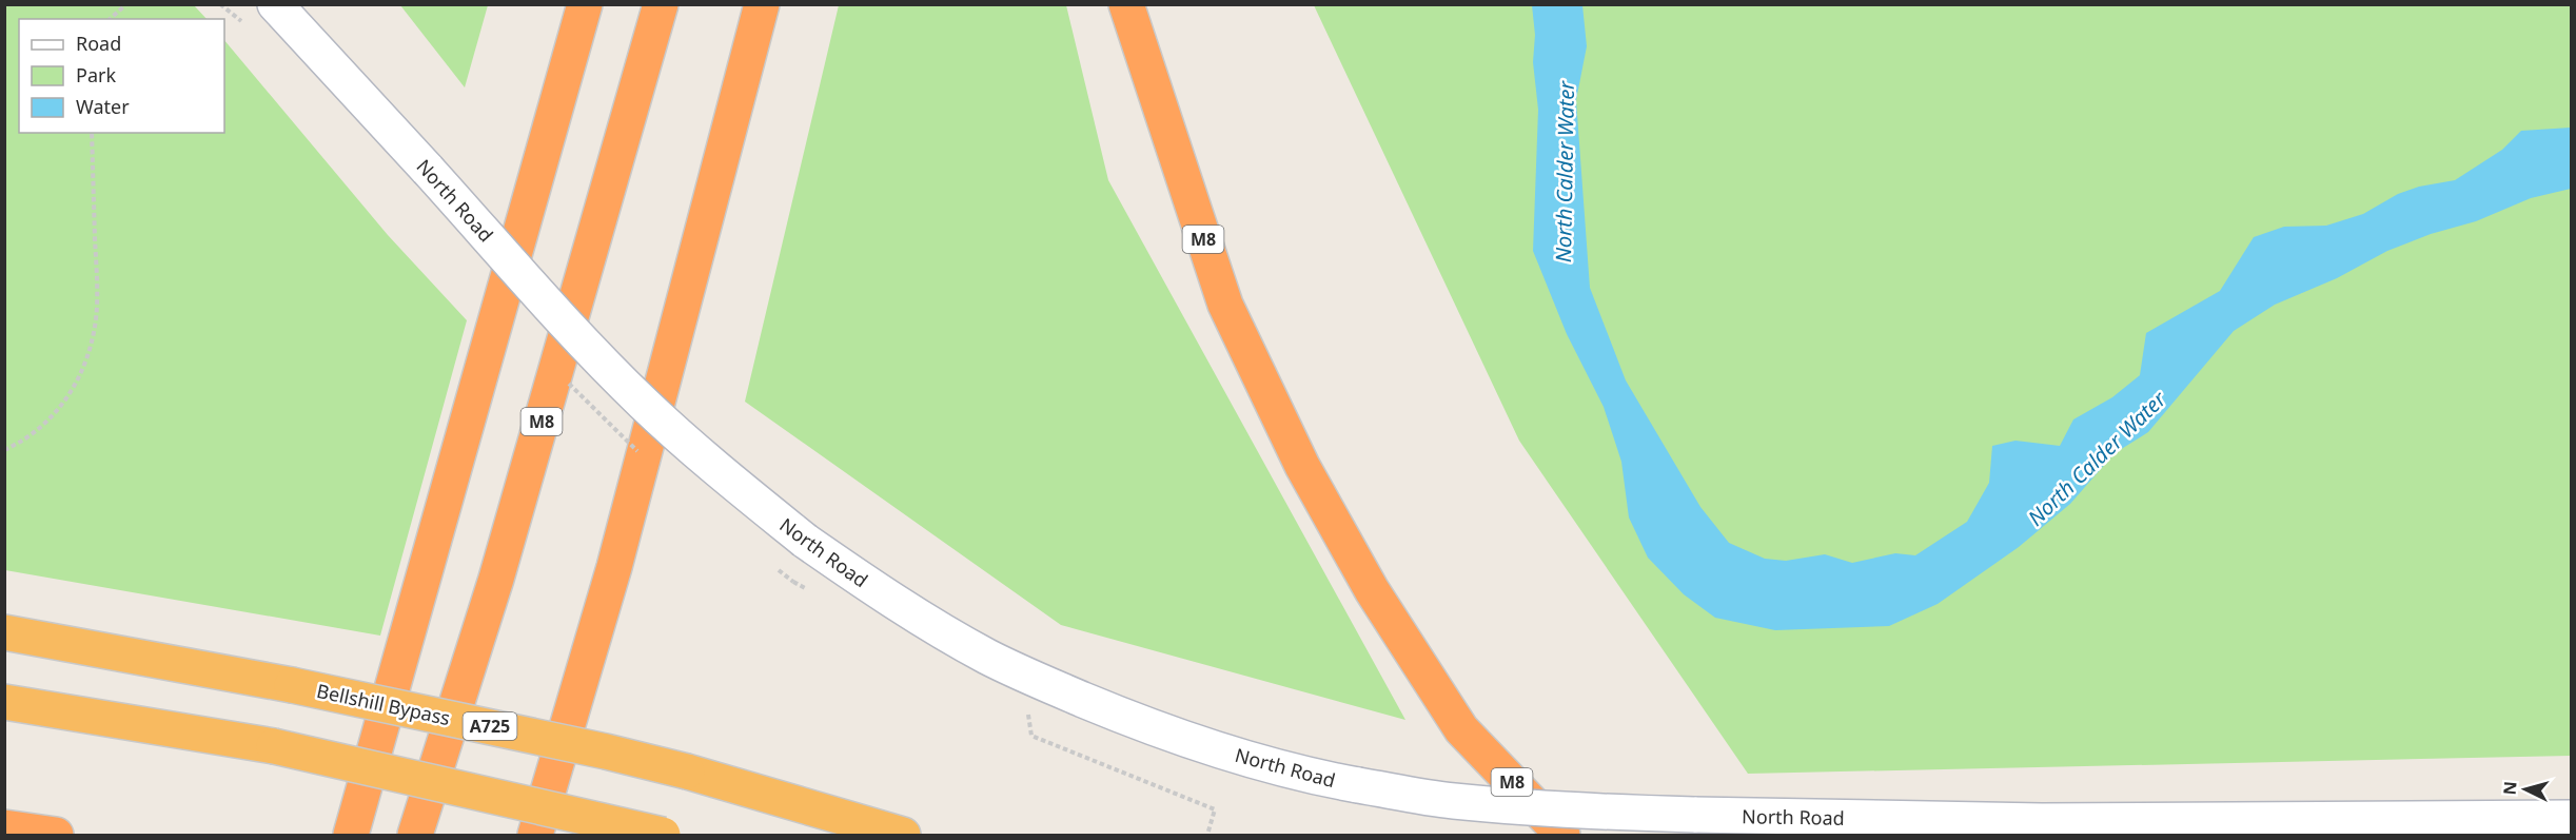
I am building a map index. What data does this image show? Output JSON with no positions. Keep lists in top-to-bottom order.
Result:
{
  "streets": {
    "highway": ["M8", "Bellshill Bypass", "A725"],
    "main road": ["North Road"]
  },
  "water": ["North Calder Water"],
  "legend": ["Road", "Park", "Water"],
  "north": "left"
}
